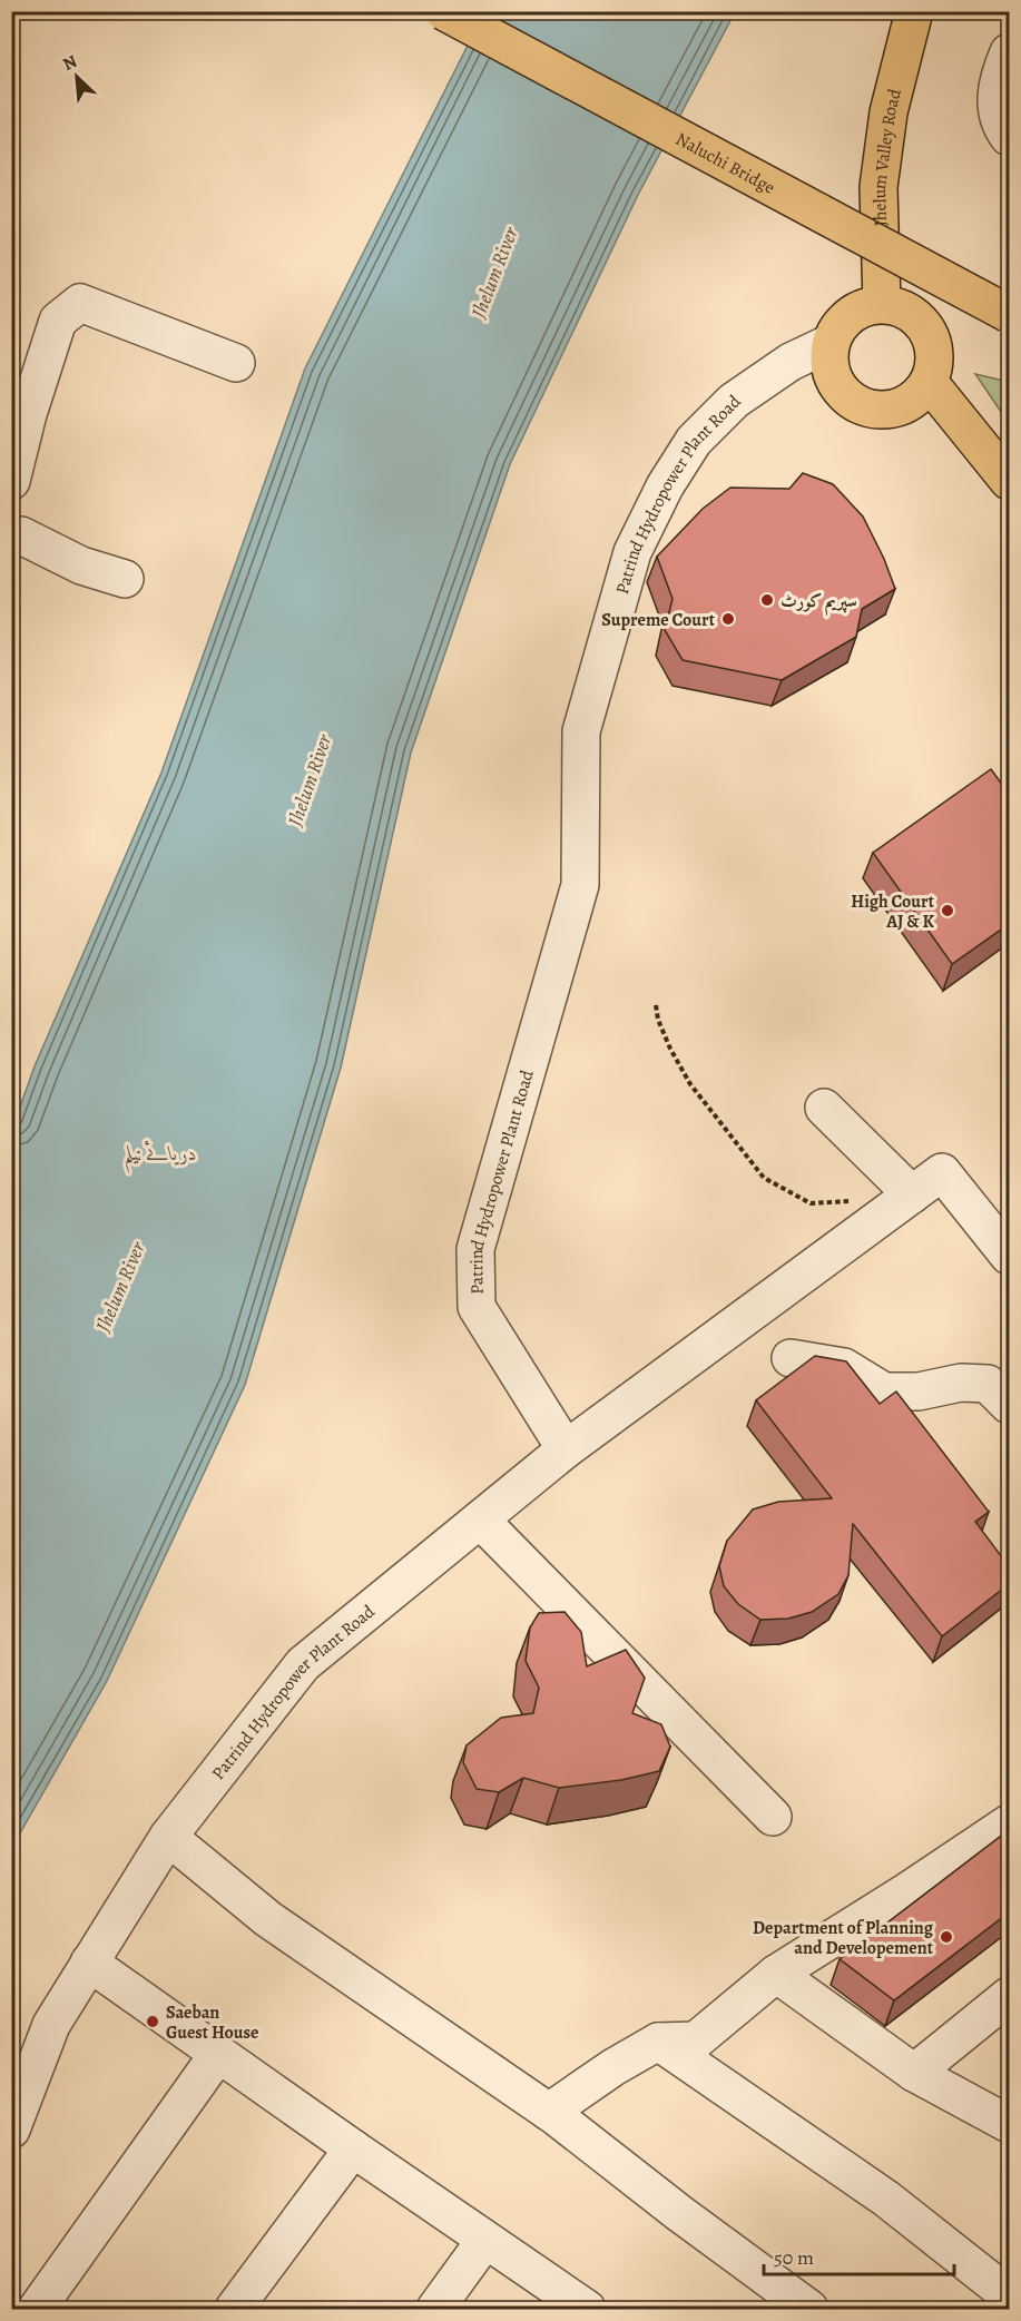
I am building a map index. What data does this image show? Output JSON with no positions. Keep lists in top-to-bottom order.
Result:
{
  "streets": {
    "highway": ["Jhelum Valley Road", "Naluchi Bridge"],
    "street": ["Patrind Hydropower Plant Road"]
  },
  "crossings": [
    ["Jhelum Valley Road", "Patrind Hydropower Plant Road"]
  ],
  "water": ["Jhelum River", "دریائے نیلم"],
  "places": [
    "سپریم کورٹ",
    "Supreme Court",
    "High Court AJ & K",
    "Department of Planning and Developement",
    "Saeban Guest House"
  ],
  "scale_bar": "50 m",
  "north": "top left"
}
